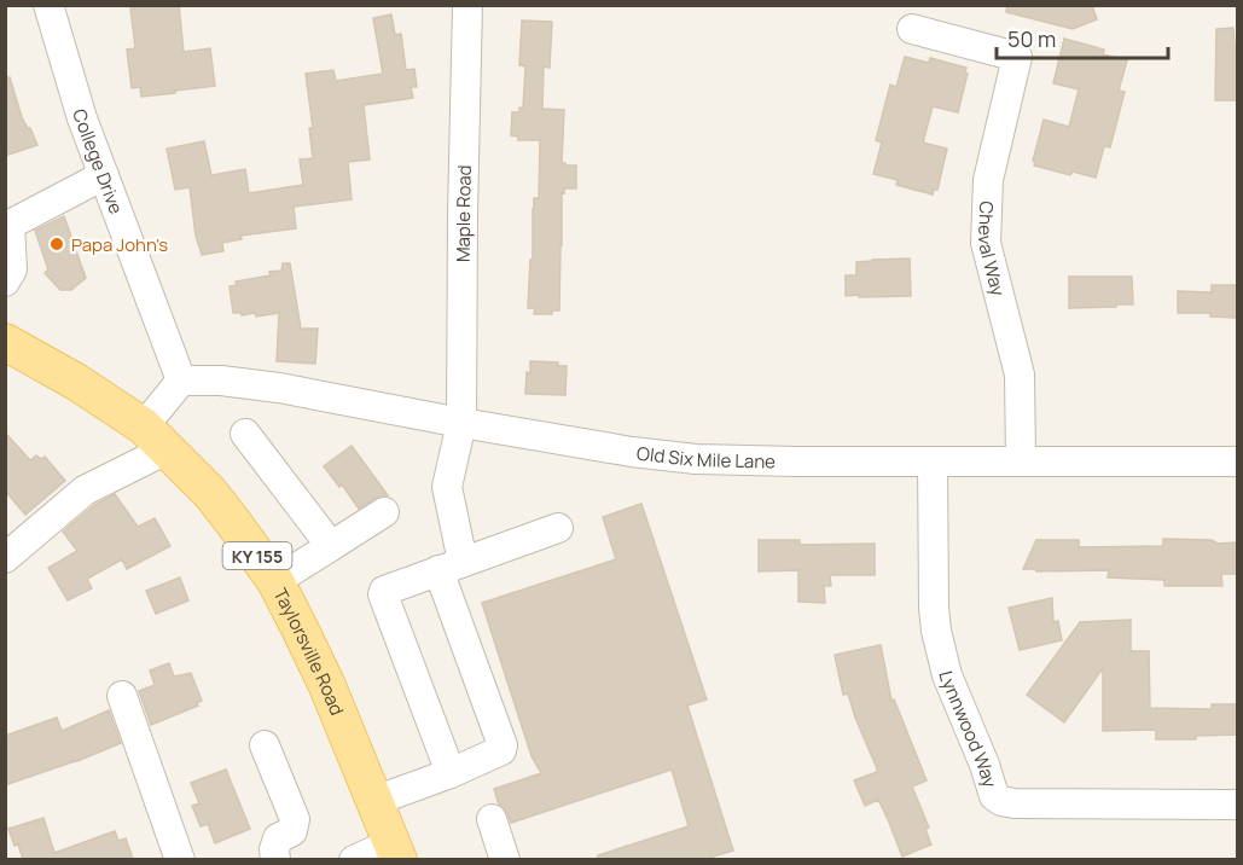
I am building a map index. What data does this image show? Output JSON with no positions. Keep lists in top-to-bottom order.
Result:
{
  "streets": {
    "main road": ["KY 155", "Taylorsville Road"],
    "street": [
      "College Drive",
      "Maple Road",
      "Cheval Way",
      "Old Six Mile Lane",
      "Lynnwood Way"
    ]
  },
  "crossings": [
    ["College Drive", "Old Six Mile Lane"],
    ["Maple Road", "Old Six Mile Lane"],
    ["Cheval Way", "Old Six Mile Lane"],
    ["Old Six Mile Lane", "Lynnwood Way"]
  ],
  "places": ["Papa John's"],
  "scale_bar": "50 m"
}
